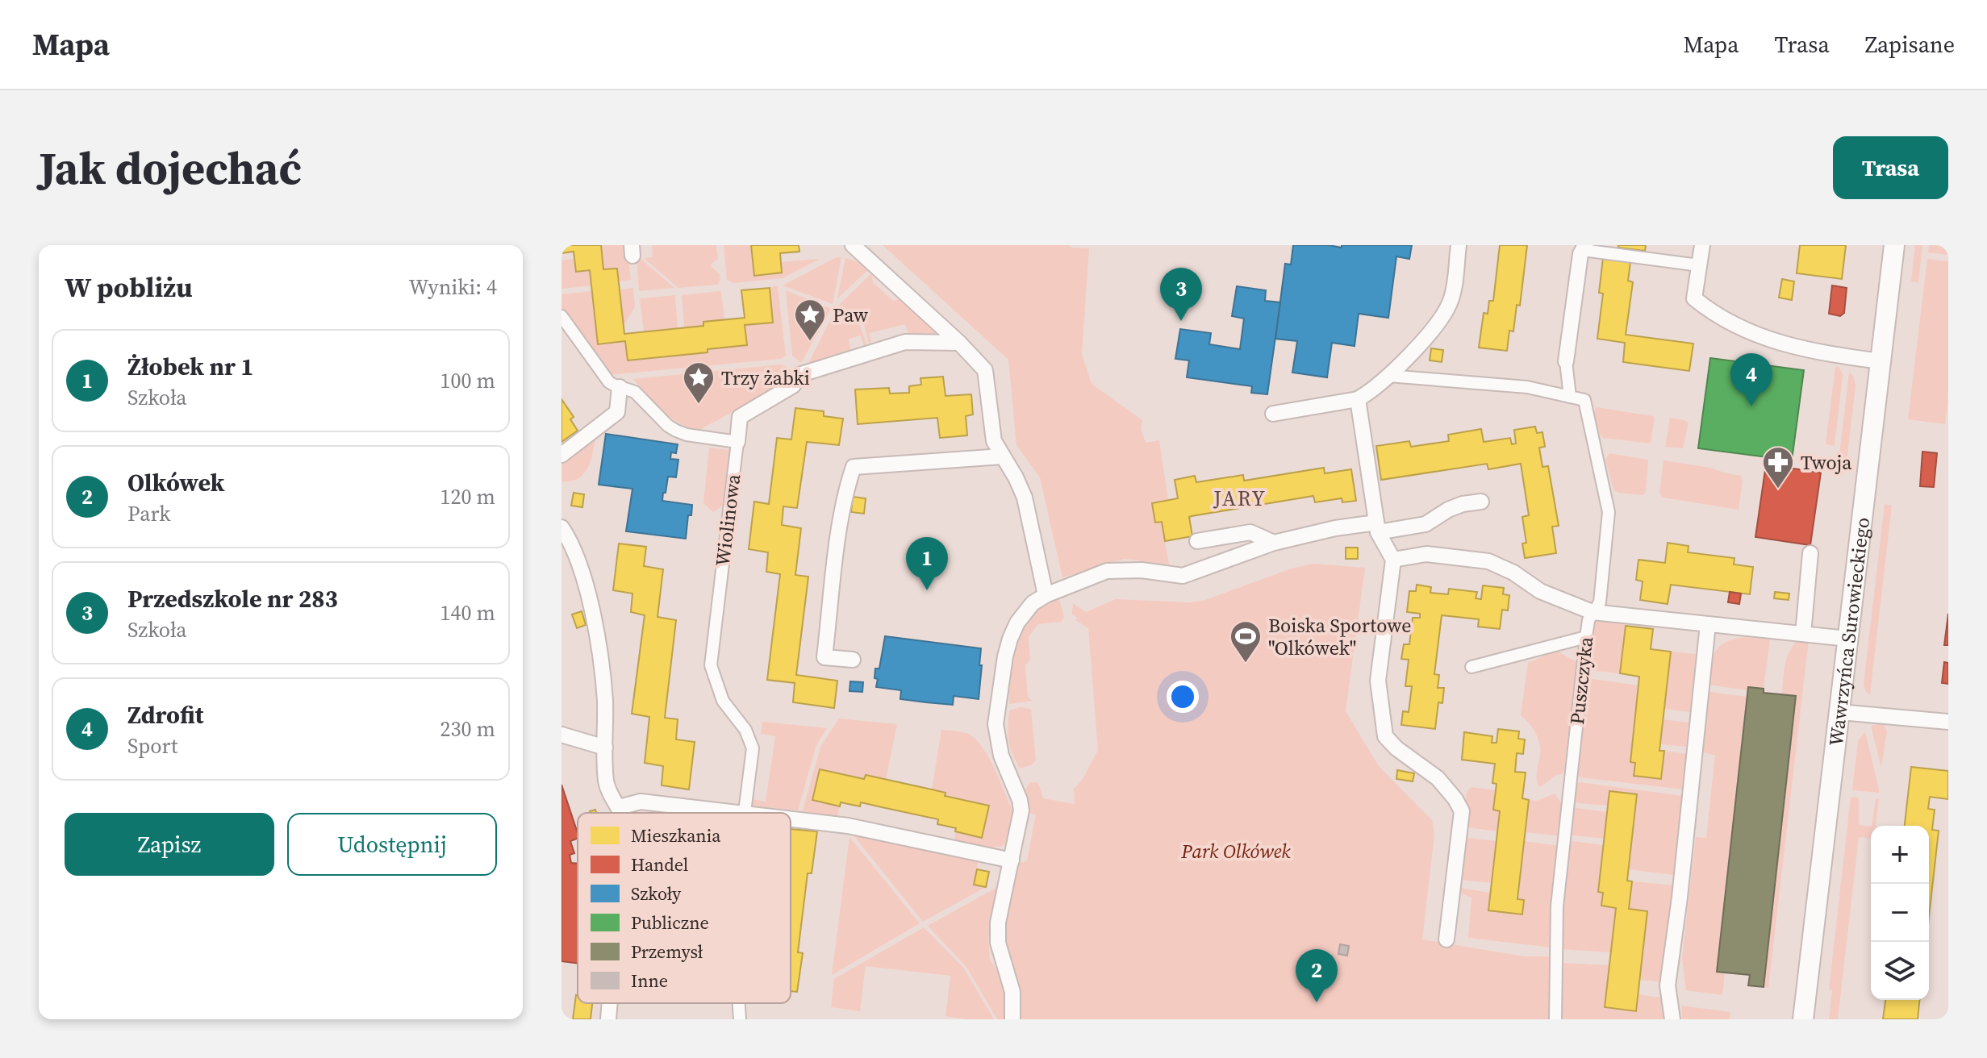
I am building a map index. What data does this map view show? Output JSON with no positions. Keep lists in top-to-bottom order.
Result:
{
  "streets": {
    "street": ["Wiolinowa", "Wawrzyńca Surowieckiego", "Puszczyka"]
  },
  "districts": ["JARY"],
  "parks": ["Park Olkówek"],
  "places": {
    "place": ["Paw", "Trzy żabki"],
    "pharmacy": ["Twoja"],
    "sports": ["Boiska Sportowe \"Olkówek\""]
  },
  "legend": [
    "Mieszkania",
    "Handel",
    "Szkoły",
    "Publiczne",
    "Przemysł",
    "Inne"
  ],
  "page": {
    "header": "Mapa",
    "nav": ["Mapa", "Trasa", "Zapisane"],
    "buttons": [
      "Trasa",
      ["Zapisz", "Udostępnij"]
    ],
    "title": "Jak dojechać",
    "heading": ["W pobliżu", "Wyniki: 4"],
    "pins": [
      "3",
      "4",
      "1",
      "2"
    ],
    "list": [
      {
        "mark": "1",
        "name": "Żłobek nr 1",
        "note": "Szkoła",
        "value": "100 m"
      },
      {
        "mark": "2",
        "name": "Olkówek",
        "note": "Park",
        "value": "120 m"
      },
      {
        "mark": "3",
        "name": "Przedszkole nr 283",
        "note": "Szkoła",
        "value": "140 m"
      },
      {
        "mark": "4",
        "name": "Zdrofit",
        "note": "Sport",
        "value": "230 m"
      }
    ],
    "map_buttons": ["+", "−"]
  }
}
